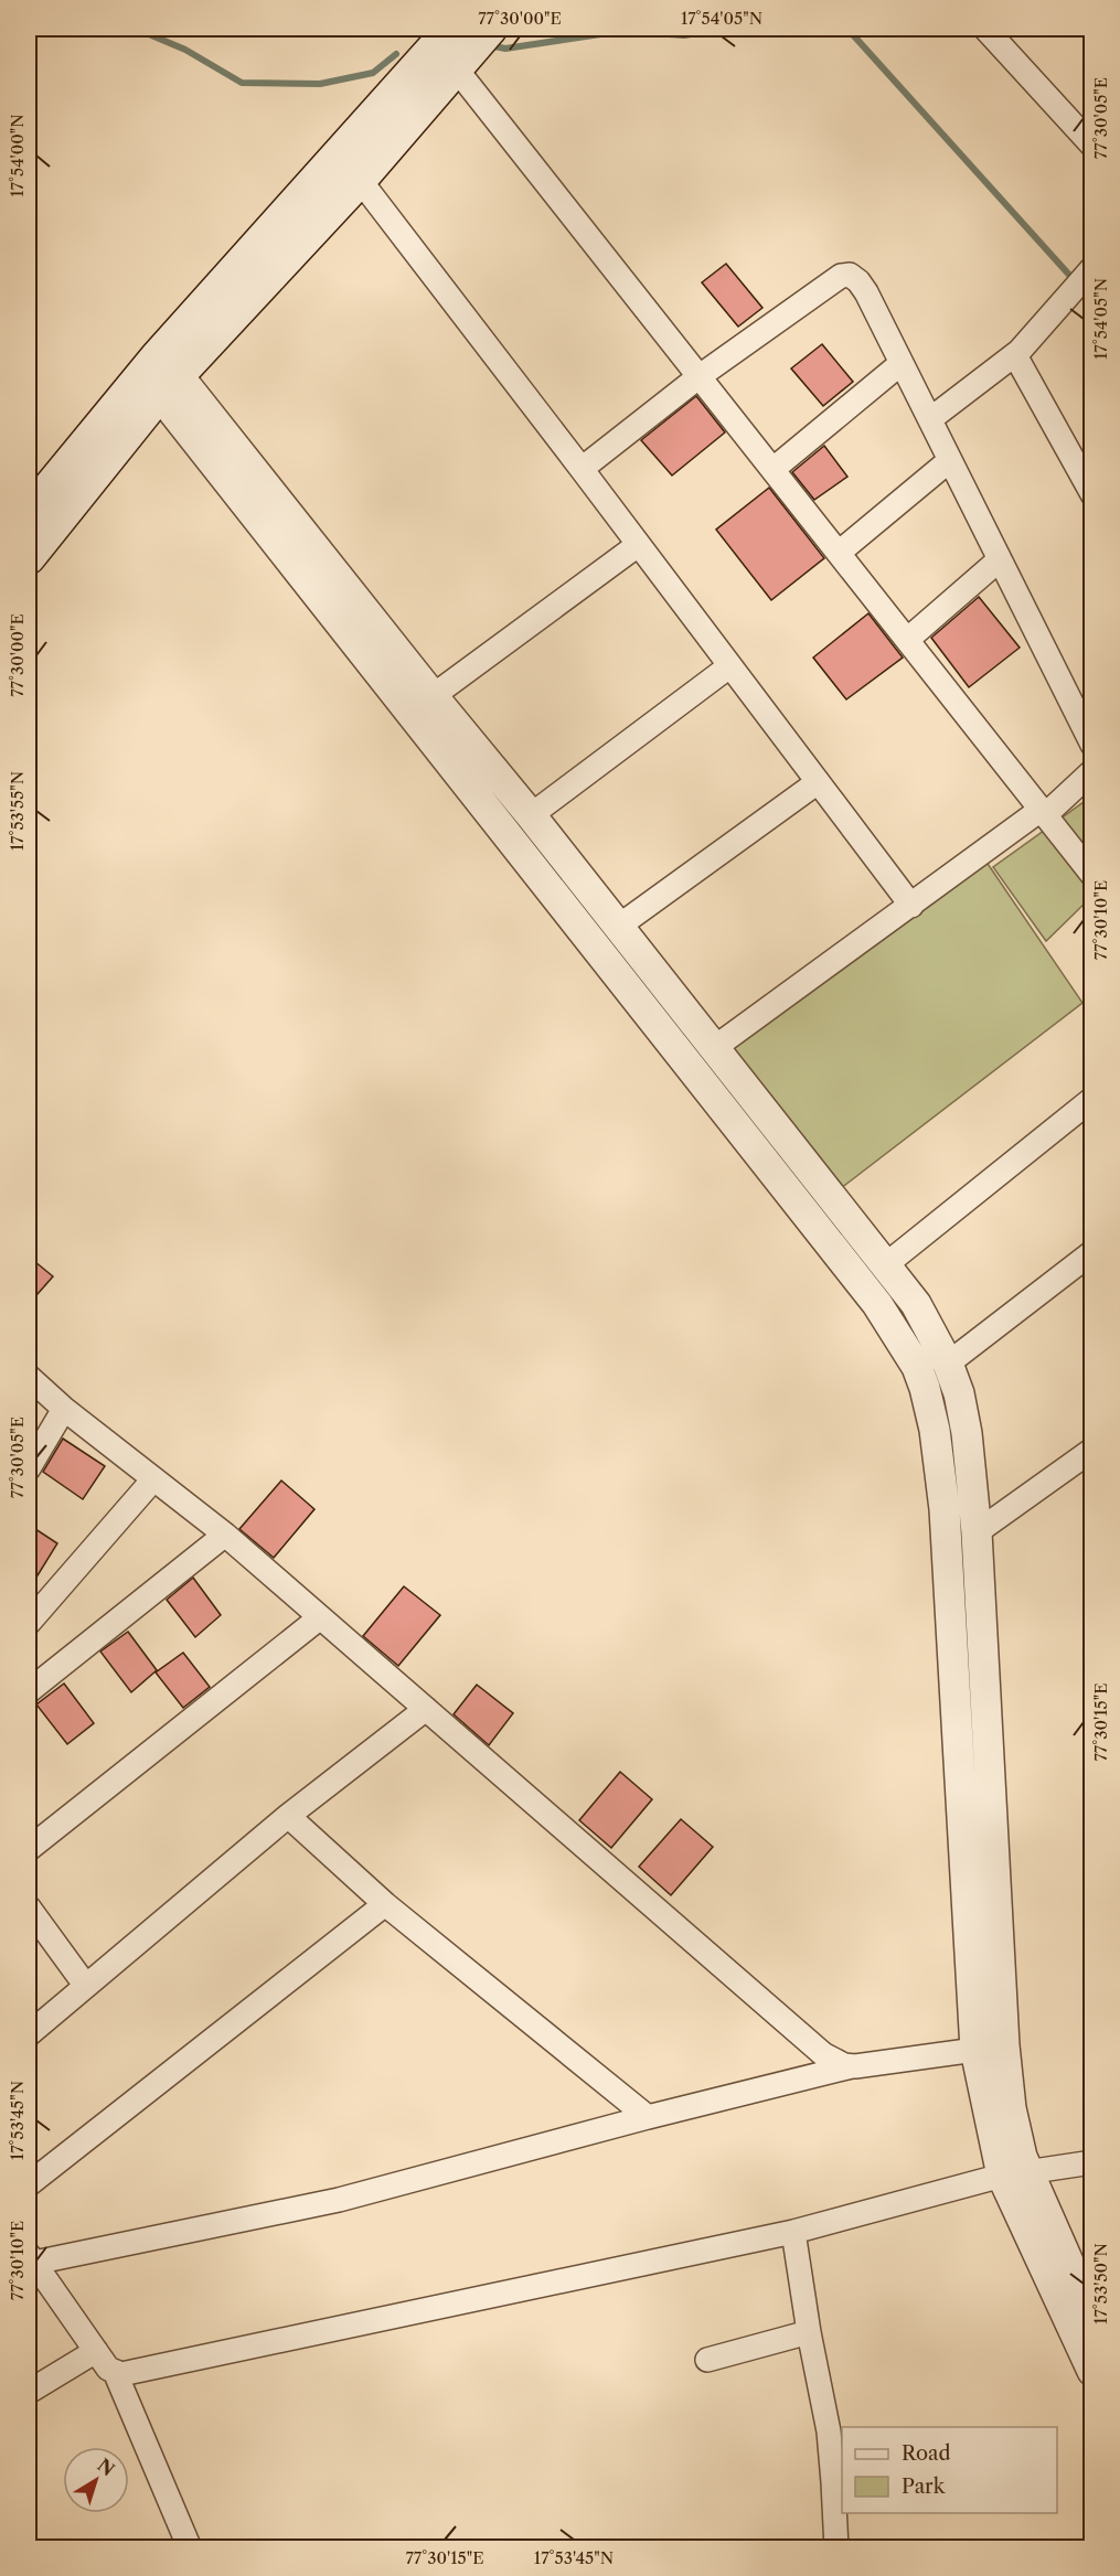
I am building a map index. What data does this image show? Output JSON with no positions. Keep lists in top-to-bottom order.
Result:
{
  "legend": ["Road", "Park"],
  "north": "top right",
  "coordinates": [
    "77°30'00\"E",
    "17°54'05\"N",
    "77°30'05\"E",
    "17°54'00\"N",
    "17°53'55\"N",
    "77°30'10\"E",
    "77°30'15\"E",
    "17°53'45\"N",
    "17°53'50\"N"
  ]
}
